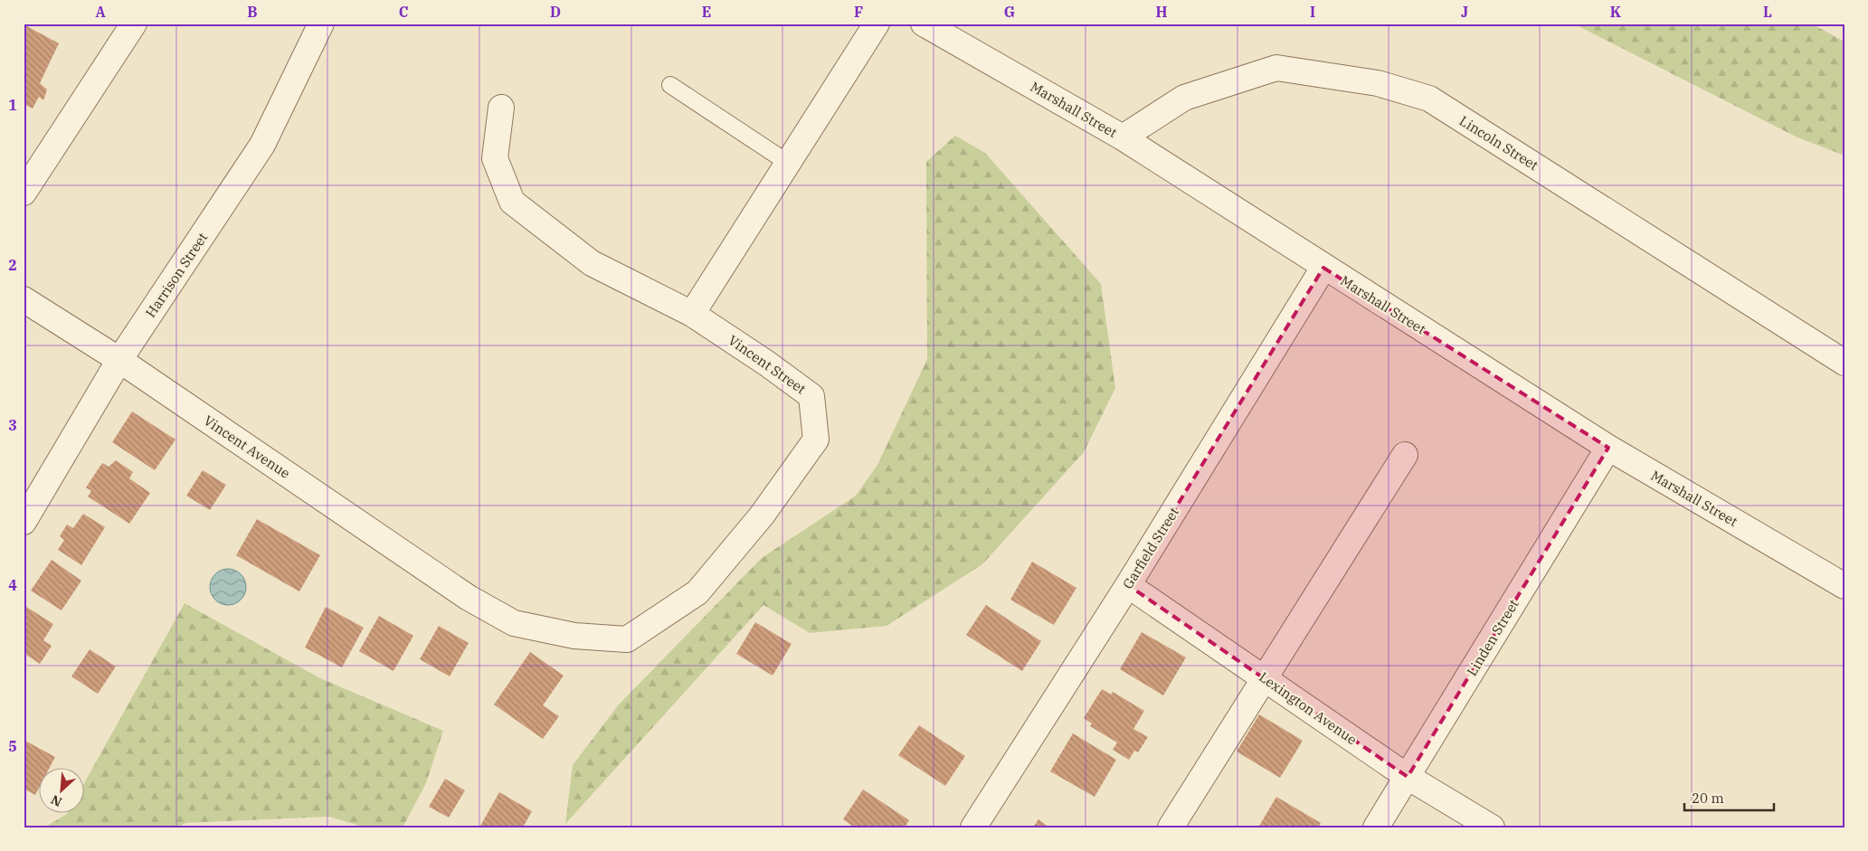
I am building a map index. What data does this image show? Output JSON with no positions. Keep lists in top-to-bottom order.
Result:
{
  "streets": {
    "street": [
      "Marshall Street",
      "Lincoln Street",
      "Harrison Street",
      "Vincent Street",
      "Vincent Avenue",
      "Garfield Street",
      "Linden Street",
      "Lexington Avenue"
    ]
  },
  "crossings": [
    ["Marshall Street", "Lincoln Street"],
    ["Marshall Street", "Garfield Street"],
    ["Marshall Street", "Linden Street"],
    ["Harrison Street", "Vincent Avenue"],
    ["Vincent Street", "Vincent Avenue"],
    ["Garfield Street", "Lexington Avenue"],
    ["Linden Street", "Lexington Avenue"]
  ],
  "scale_bar": "20 m",
  "north": "bottom left",
  "grid": {
    "columns": [
      "A",
      "B",
      "C",
      "D",
      "E",
      "F",
      "G",
      "H",
      "I",
      "J",
      "K",
      "L"
    ],
    "rows": [
      "1",
      "2",
      "3",
      "4",
      "5"
    ]
  }
}
